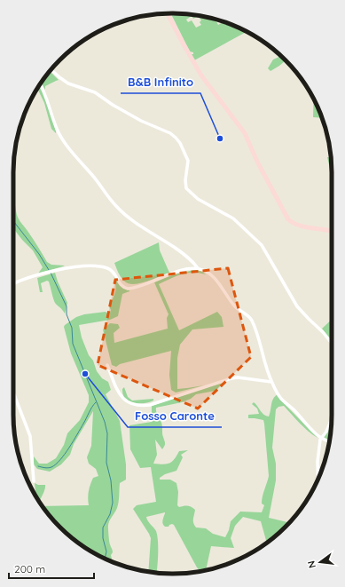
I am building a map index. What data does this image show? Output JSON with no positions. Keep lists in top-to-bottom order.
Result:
{
  "places": ["B&B Infinito", "Fosso Caronte"],
  "scale_bar": "200 m",
  "north": "left"
}
